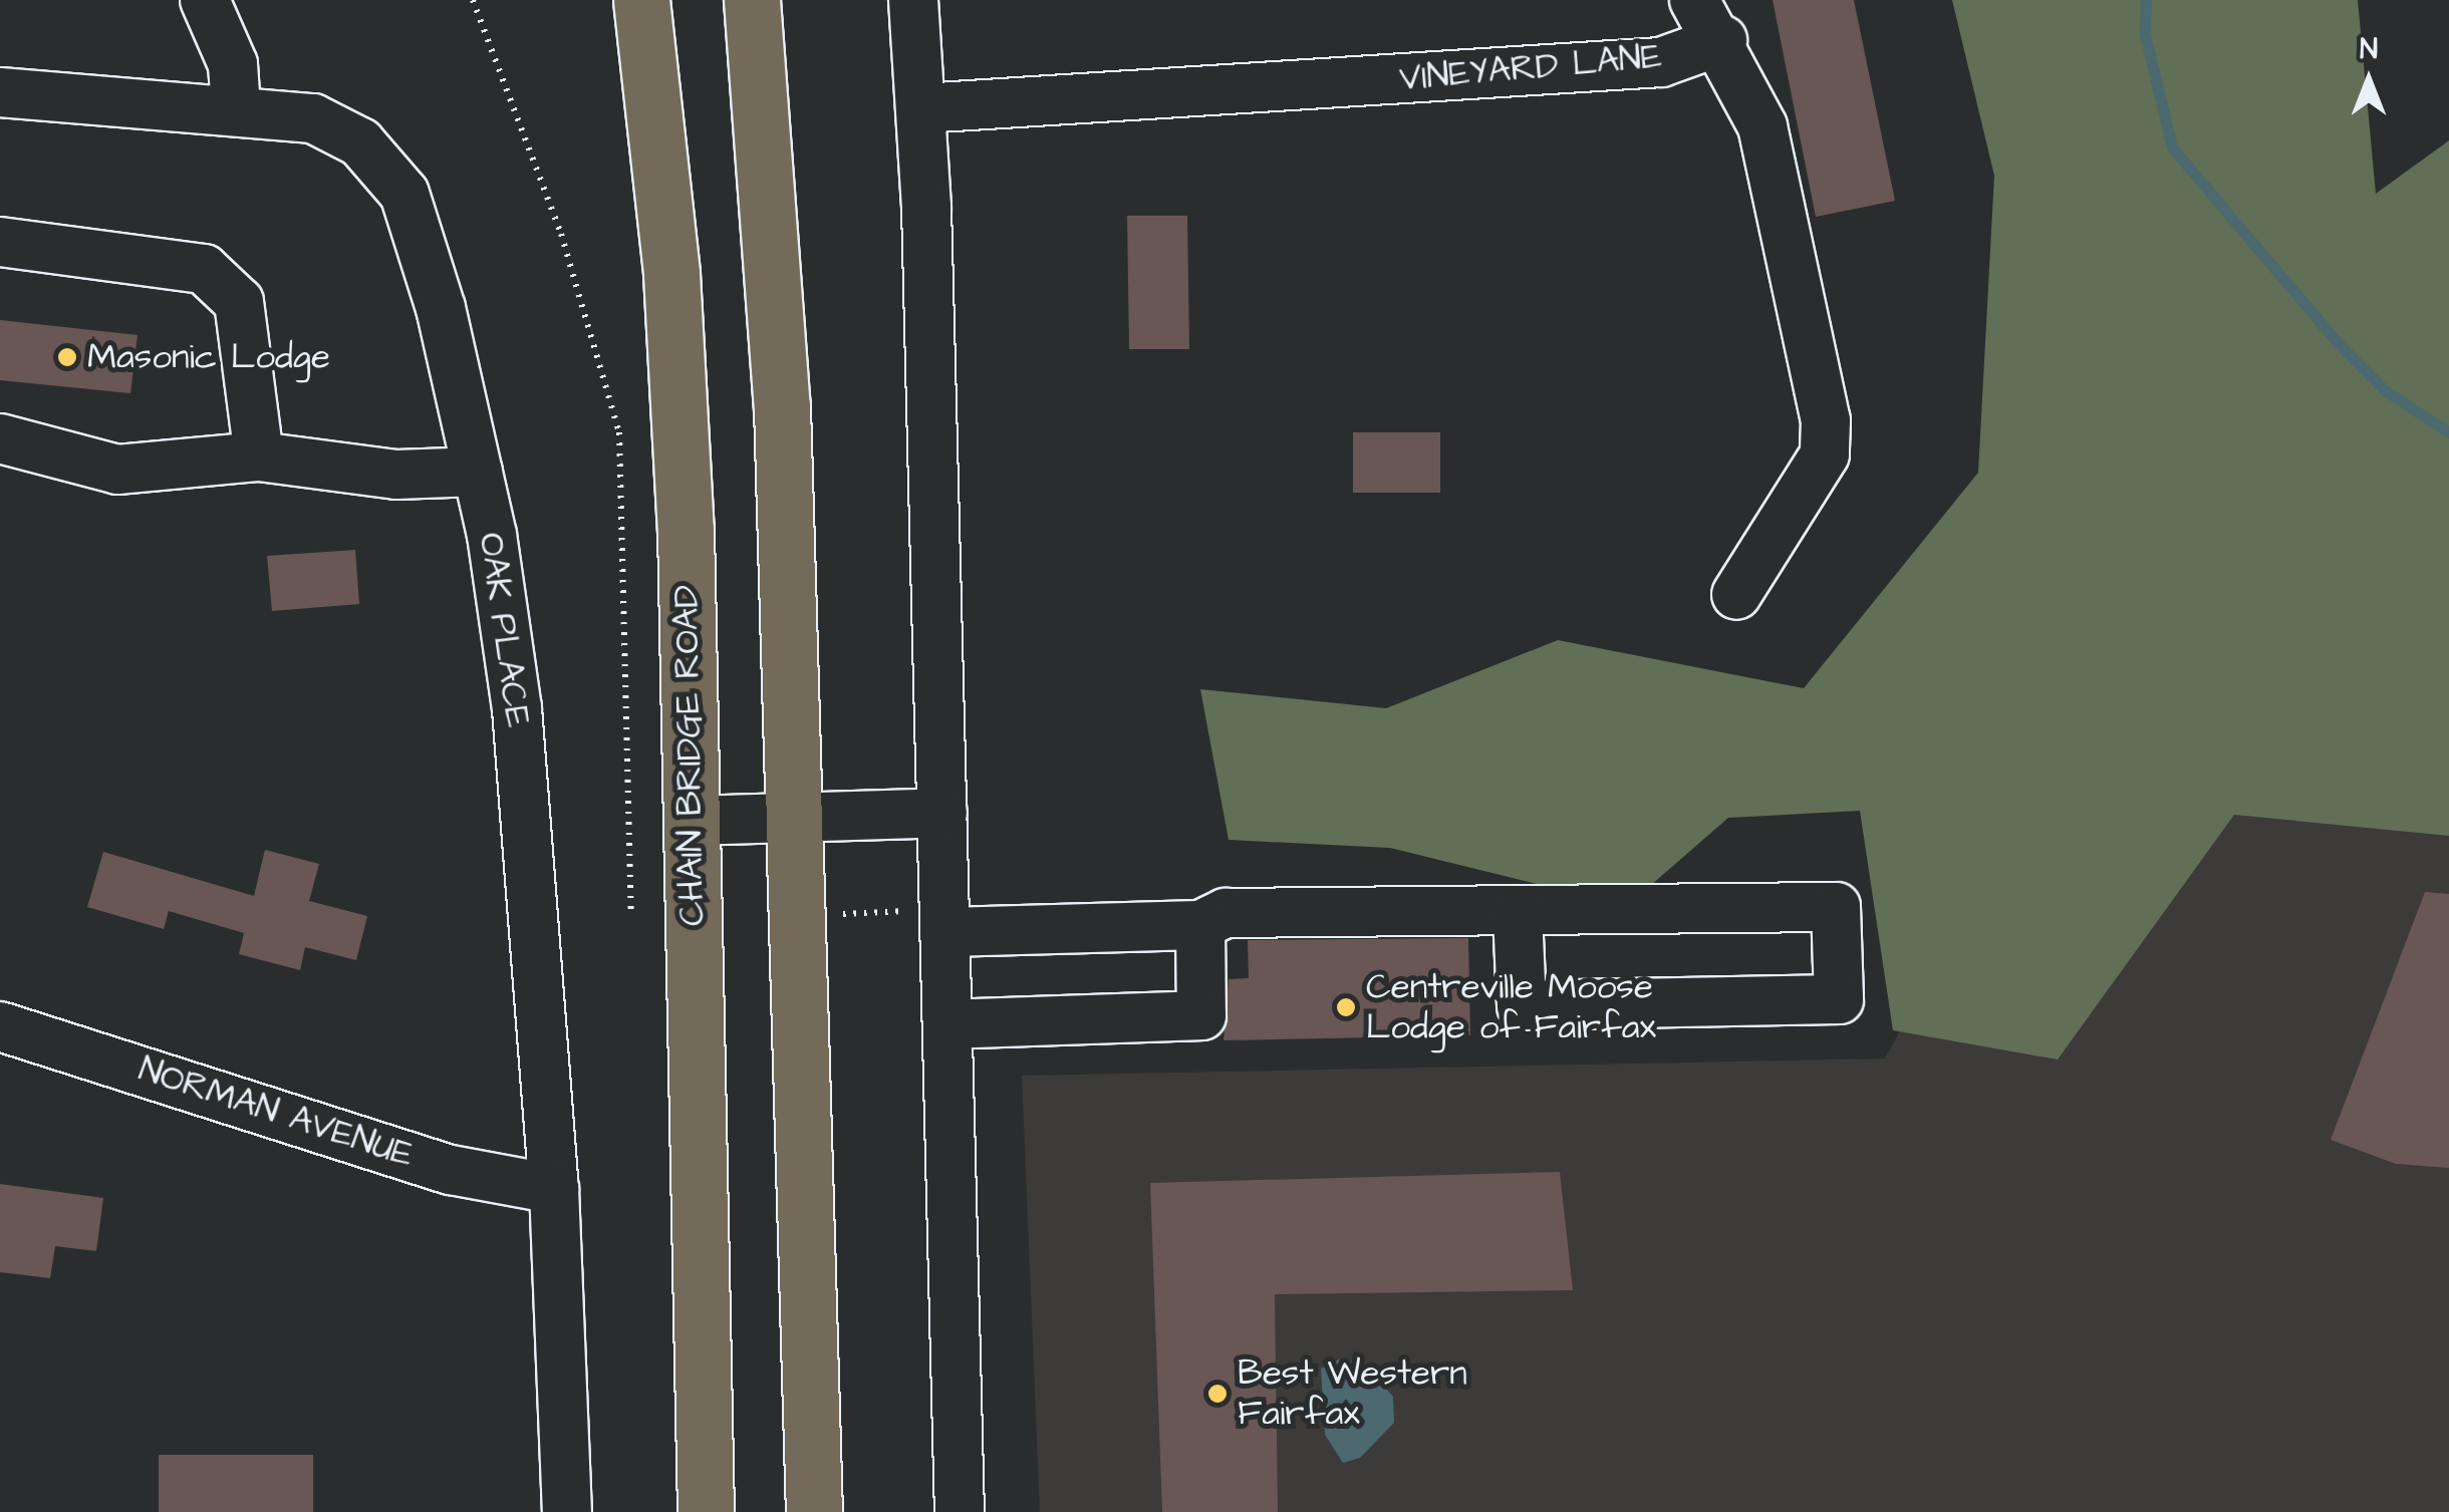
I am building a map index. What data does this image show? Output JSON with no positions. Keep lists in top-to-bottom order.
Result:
{
  "streets": {
    "main road": ["CHAIN BRIDGE ROAD"],
    "street": ["VINEYARD LANE", "OAK PLACE", "NORMAN AVENUE"]
  },
  "crossings": [
    ["OAK PLACE", "NORMAN AVENUE"]
  ],
  "places": ["Masonic Lodge", "Centreville Moose Lodge of Fairfax", "Best Western Fairfax"],
  "north": "top"
}
